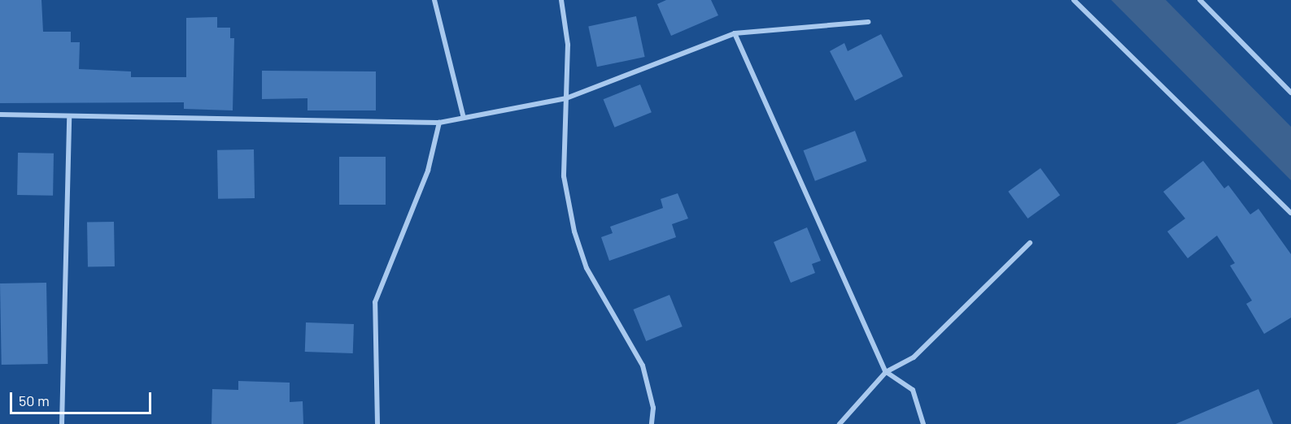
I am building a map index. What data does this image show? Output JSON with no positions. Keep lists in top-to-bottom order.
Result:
{
  "scale_bar": "50 m"
}
